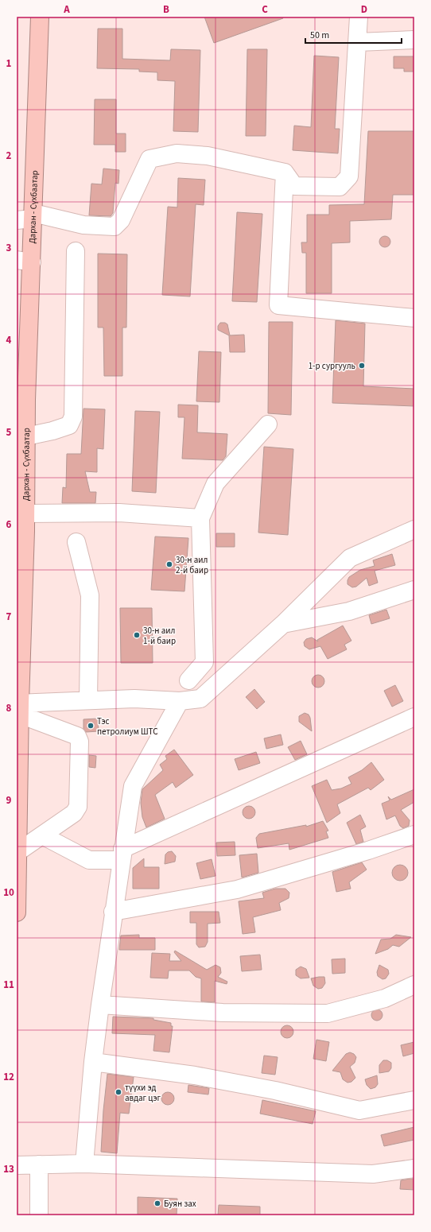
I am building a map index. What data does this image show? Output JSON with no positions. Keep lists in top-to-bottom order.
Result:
{
  "streets": {
    "highway": ["Дархан - Сүхбаатар"]
  },
  "places": [
    "1-р сургууль",
    "30-н аил 2-й баир",
    "30-н аил 1-й баир",
    "Тэс петролиум ШТС",
    "түүхи эд авдаг цэг",
    "Буян зах"
  ],
  "scale_bar": "50 m",
  "grid": {
    "columns": [
      "A",
      "B",
      "C",
      "D"
    ],
    "rows": [
      "1",
      "2",
      "3",
      "4",
      "5",
      "6",
      "7",
      "8",
      "9",
      "10",
      "11",
      "12",
      "13"
    ]
  }
}
